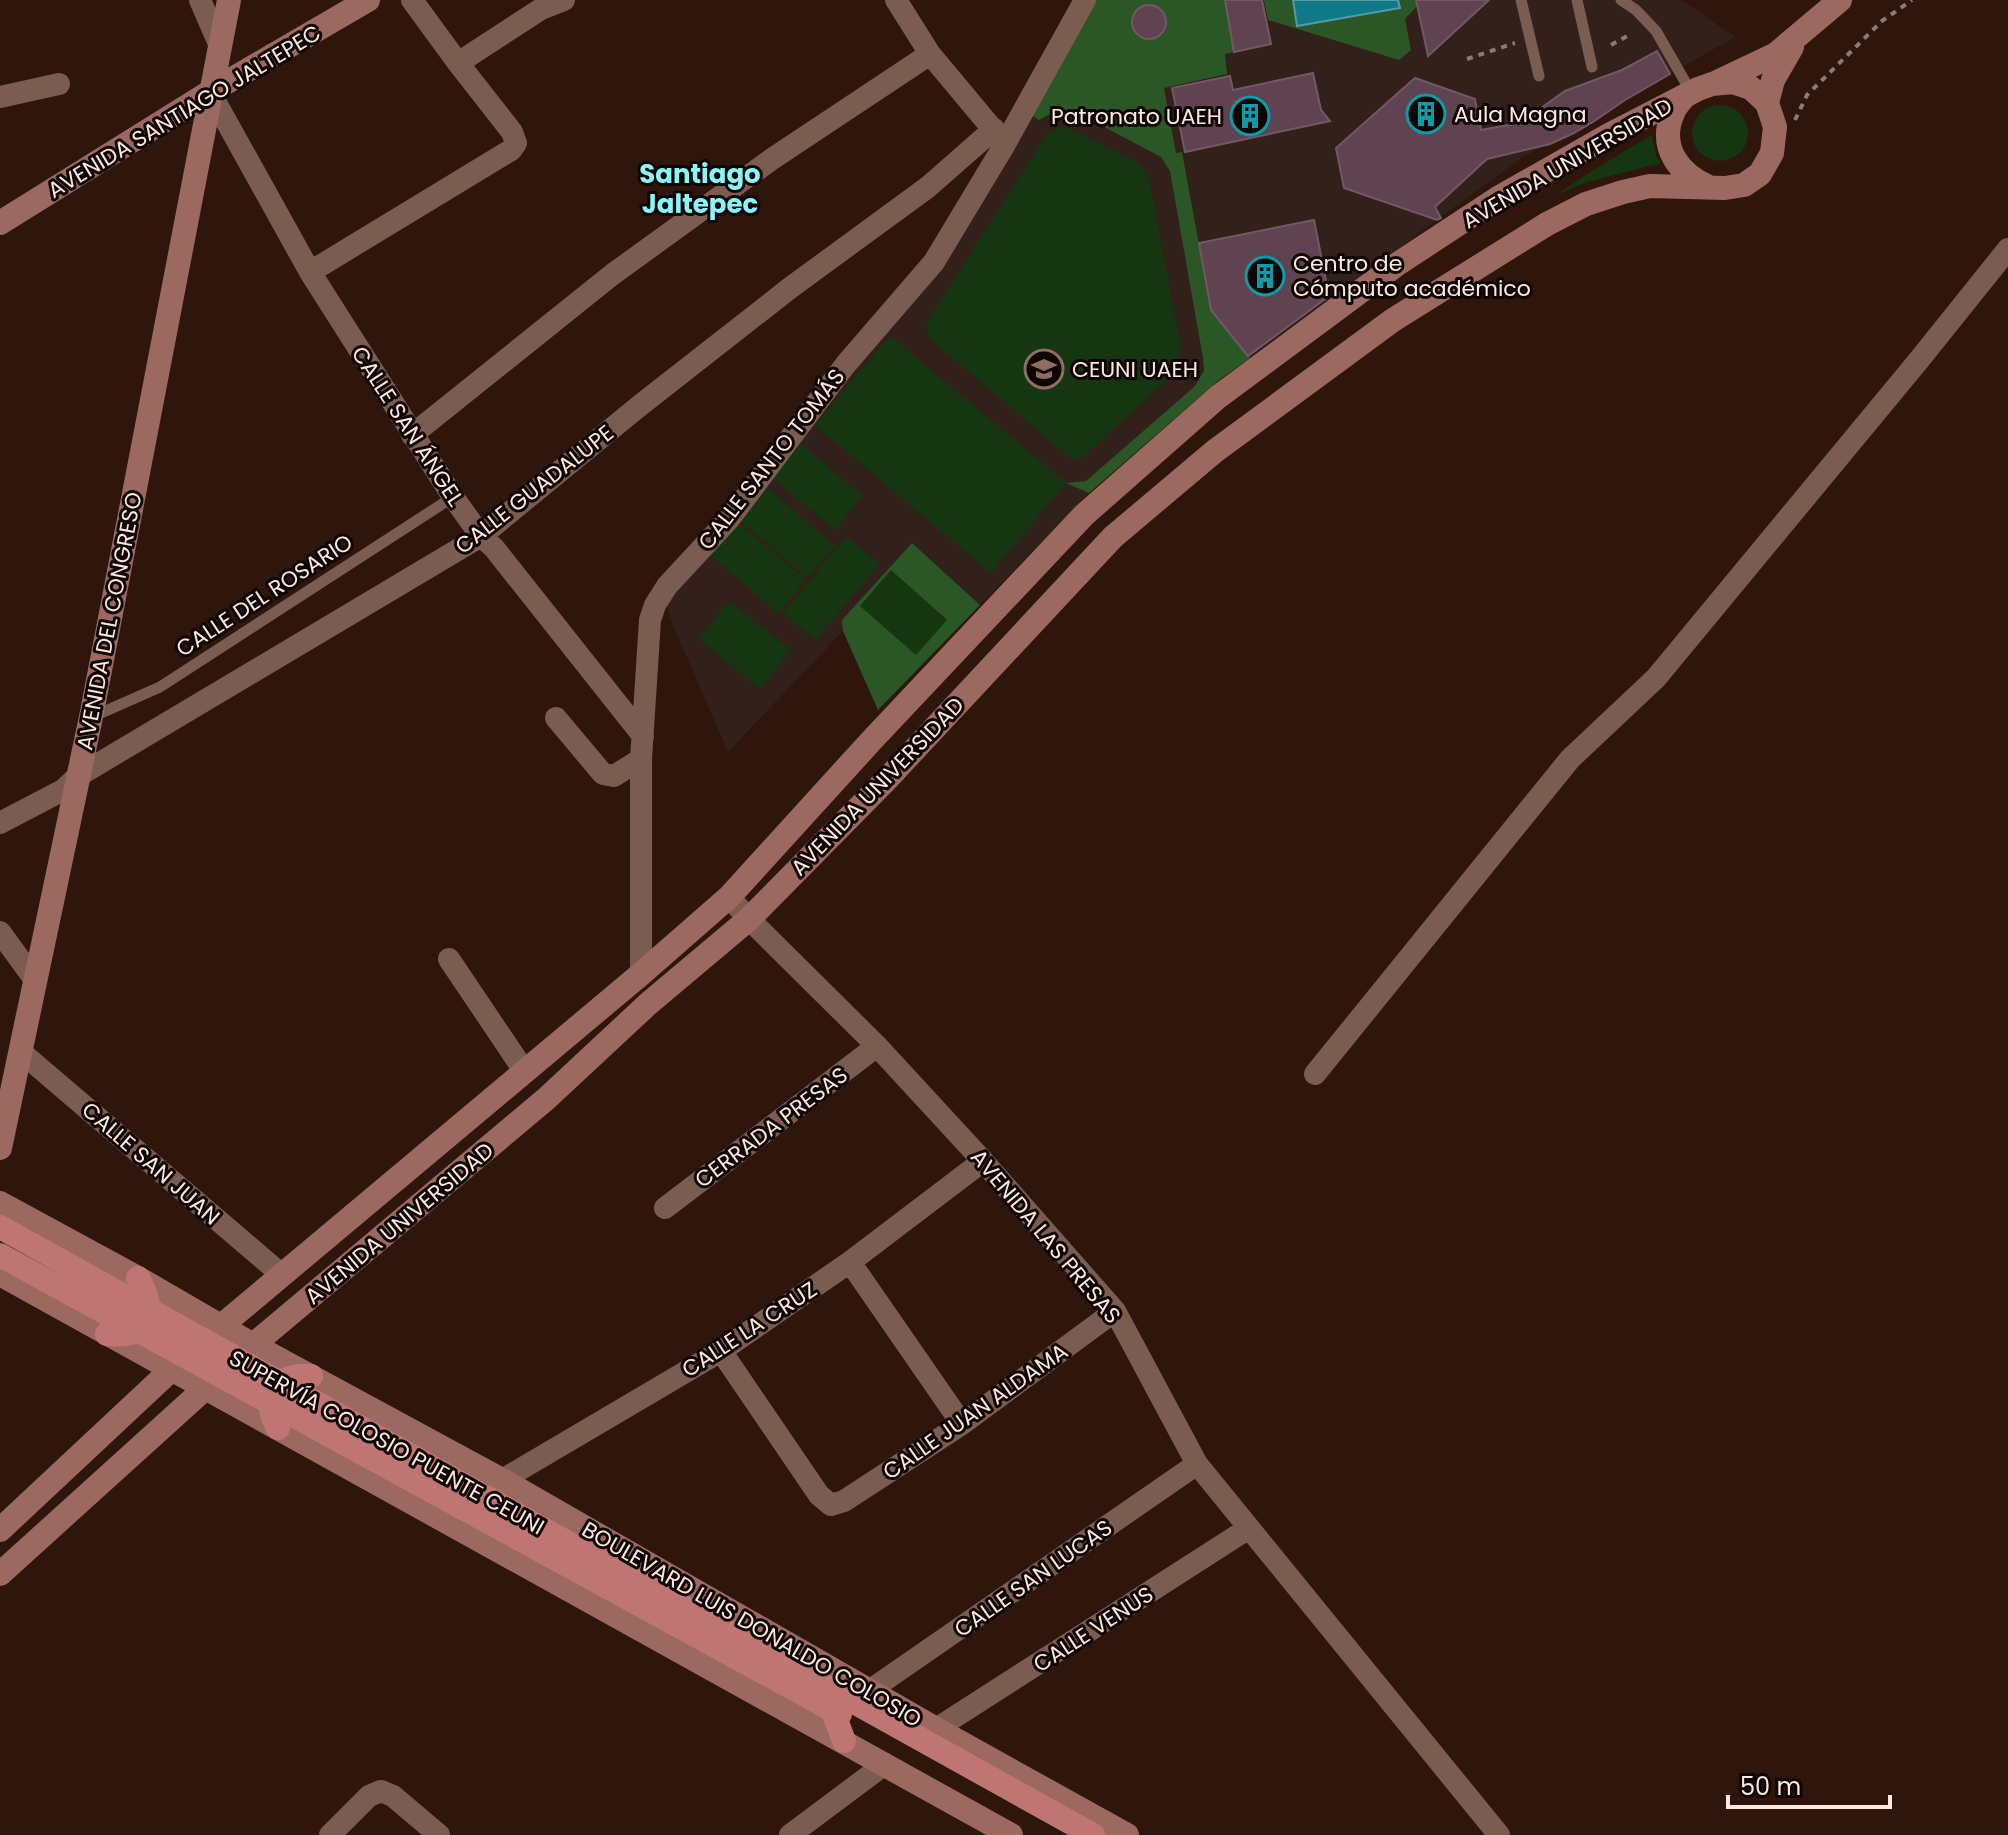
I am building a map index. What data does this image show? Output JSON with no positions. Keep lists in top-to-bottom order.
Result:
{
  "streets": {
    "main road": ["SUPERVÍA COLOSIO PUENTE CEUNI"],
    "street": [
      "AVENIDA SANTIAGO JALTEPEC",
      "AVENIDA UNIVERSIDAD",
      "CALLE SAN ÁNGEL",
      "CALLE SANTO TOMÁS",
      "CALLE GUADALUPE",
      "AVENIDA DEL CONGRESO",
      "CERRADA PRESAS",
      "CALLE SAN JUAN",
      "AVENIDA LAS PRESAS",
      "CALLE LA CRUZ",
      "CALLE JUAN ALDAMA",
      "CALLE SAN LUCAS",
      "BOULEVARD LUIS DONALDO COLOSIO",
      "CALLE VENUS"
    ],
    "lane": ["CALLE DEL ROSARIO"]
  },
  "crossings": [
    ["AVENIDA SANTIAGO JALTEPEC", "CALLE SAN ÁNGEL"],
    ["AVENIDA SANTIAGO JALTEPEC", "AVENIDA DEL CONGRESO"],
    ["AVENIDA UNIVERSIDAD", "CALLE SANTO TOMÁS"],
    ["AVENIDA UNIVERSIDAD", "CALLE SAN JUAN"],
    ["AVENIDA UNIVERSIDAD", "AVENIDA LAS PRESAS"],
    ["AVENIDA UNIVERSIDAD", "BOULEVARD LUIS DONALDO COLOSIO"],
    ["CALLE SAN ÁNGEL", "CALLE SANTO TOMÁS"],
    ["CALLE SAN ÁNGEL", "CALLE GUADALUPE"],
    ["CALLE SAN ÁNGEL", "CALLE DEL ROSARIO"],
    ["CALLE SAN ÁNGEL", "AVENIDA DEL CONGRESO"],
    ["CALLE SANTO TOMÁS", "CALLE GUADALUPE"],
    ["CALLE GUADALUPE", "AVENIDA DEL CONGRESO"],
    ["CALLE DEL ROSARIO", "AVENIDA DEL CONGRESO"],
    ["AVENIDA DEL CONGRESO", "CALLE SAN JUAN"],
    ["CERRADA PRESAS", "AVENIDA LAS PRESAS"],
    ["AVENIDA LAS PRESAS", "CALLE LA CRUZ"],
    ["AVENIDA LAS PRESAS", "CALLE JUAN ALDAMA"],
    ["AVENIDA LAS PRESAS", "CALLE SAN LUCAS"],
    ["AVENIDA LAS PRESAS", "CALLE VENUS"],
    ["CALLE LA CRUZ", "CALLE JUAN ALDAMA"],
    ["CALLE LA CRUZ", "BOULEVARD LUIS DONALDO COLOSIO"],
    ["CALLE SAN LUCAS", "BOULEVARD LUIS DONALDO COLOSIO"],
    ["BOULEVARD LUIS DONALDO COLOSIO", "CALLE VENUS"]
  ],
  "districts": ["Santiago Jaltepec"],
  "places": {
    "building": ["Aula Magna", "Patronato UAEH", "Centro de Cómputo académico"],
    "school or university": ["CEUNI UAEH"]
  },
  "scale_bar": "50 m"
}
